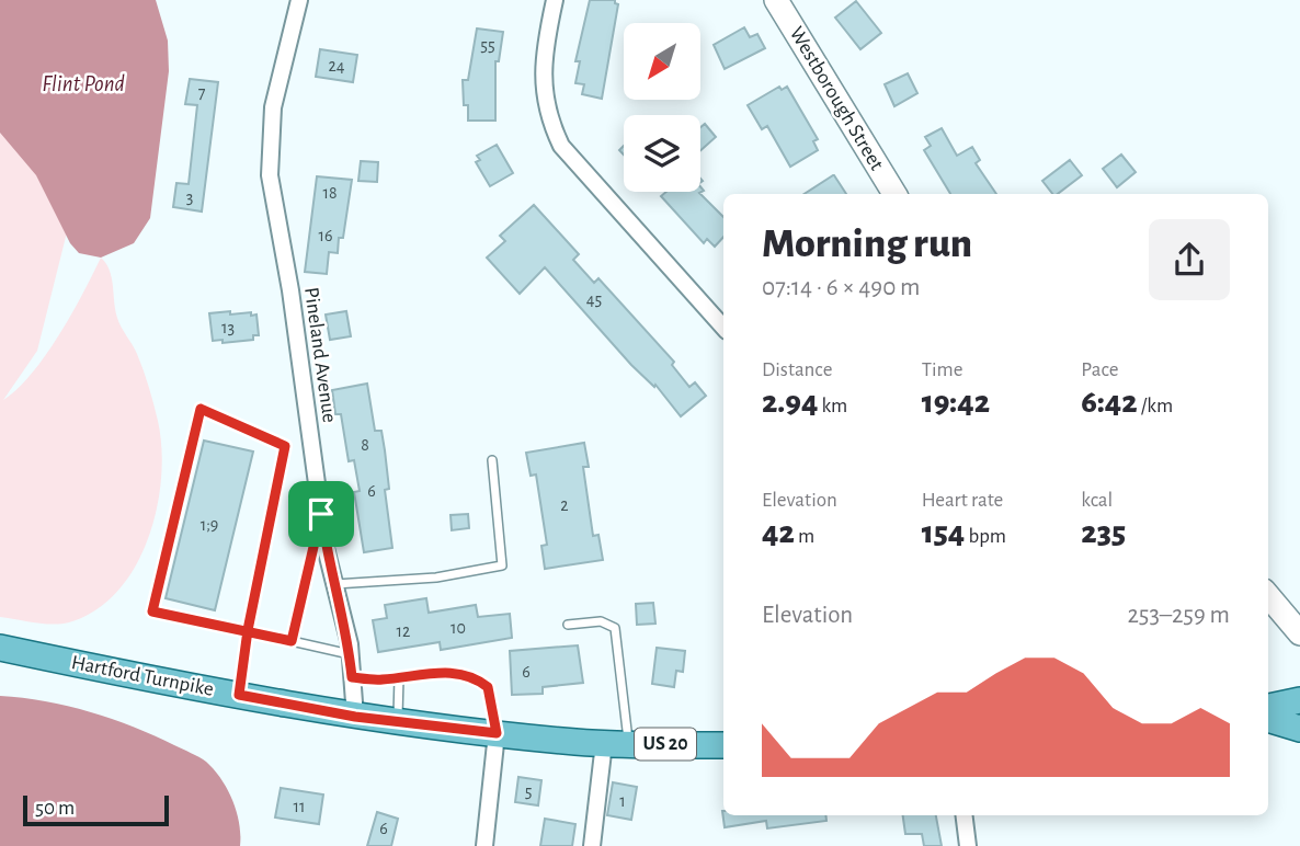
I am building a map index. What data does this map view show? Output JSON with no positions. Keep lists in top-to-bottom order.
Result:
{
  "streets": {
    "main road": ["Hartford Turnpike", "US 20"],
    "street": ["Westborough Street", "Pineland Avenue"]
  },
  "crossings": [
    ["Pineland Avenue", "Hartford Turnpike"],
    ["Hartford Turnpike", "US 20"]
  ],
  "water": ["Flint Pond"],
  "house_numbers": [
    "55",
    "24",
    "7",
    "18",
    "3",
    "16",
    "45",
    "13",
    "8",
    "6",
    "2",
    "1;9",
    "10",
    "12",
    "6",
    "5",
    "1",
    "11",
    "6"
  ],
  "scale_bar": "50 m",
  "north": "bottom left",
  "page": {
    "heading": ["Morning run", "07:14 · 6 × 490 m"],
    "stats": [
      ["Distance", "2.94 km"],
      ["Time", "19:42"],
      ["Pace", "6:42 /km"],
      ["Elevation", "42 m"],
      ["Heart rate", "154 bpm"],
      ["kcal", "235"]
    ],
    "chart": ["Elevation", "253–259 m"],
    "scale": "50 m"
  }
}
